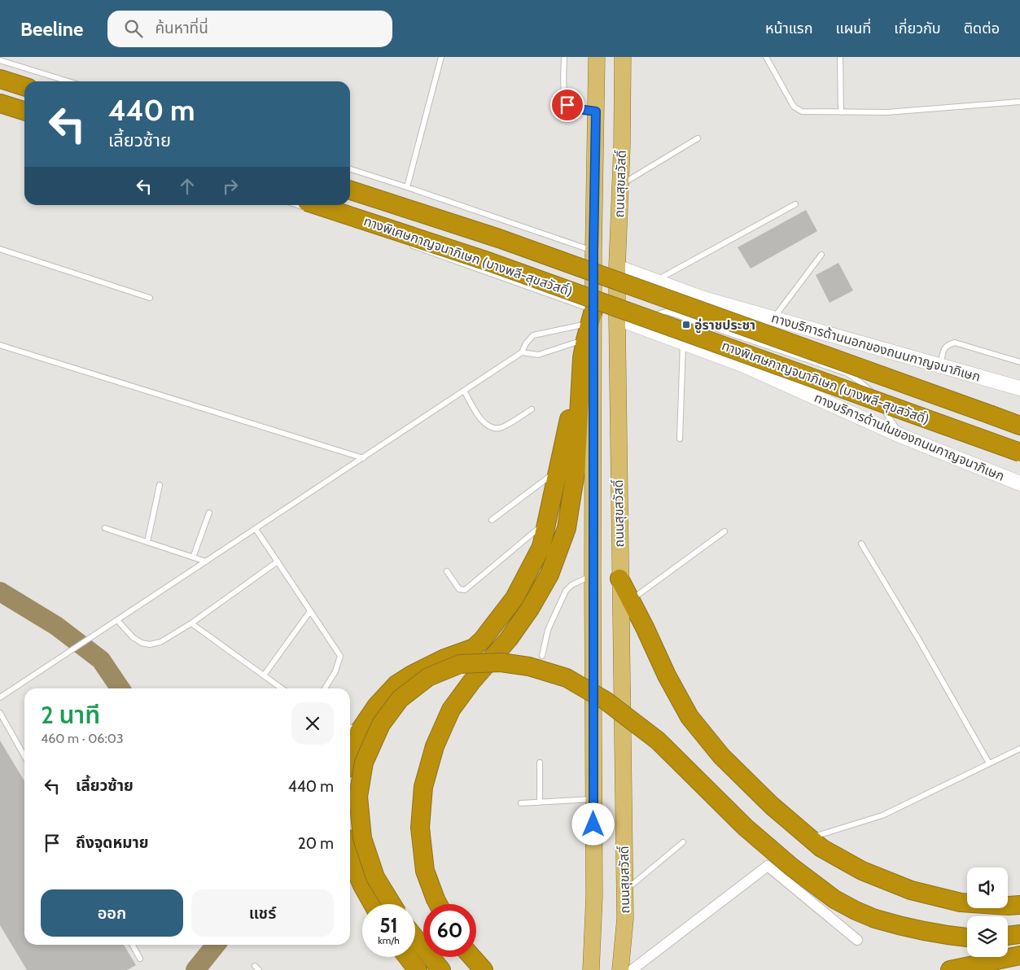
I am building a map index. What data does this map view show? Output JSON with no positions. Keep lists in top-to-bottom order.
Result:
{
  "streets": {
    "highway": ["ทางพิเศษกาญจนาภิเษก (บางพลี-สุขสวัสดิ์)"],
    "main road": ["ถนนสุขสวัสดิ์", "ทางบริการด้านนอกของถนนกาญจนาภิเษก", "ทางบริการด้านในของถนนกาญจนาภิเษก"]
  },
  "crossings": [
    ["ถนนสุขสวัสดิ์", "ทางบริการด้านนอกของถนนกาญจนาภิเษก"],
    ["ถนนสุขสวัสดิ์", "ทางบริการด้านในของถนนกาญจนาภิเษก"]
  ],
  "places": {
    "transit": ["อู่ราชประชา"]
  },
  "page": {
    "header": "Beeline",
    "search": "ค้นหาที่นี่",
    "nav": [
      "หน้าแรก",
      "แผนที่",
      "เกี่ยวกับ",
      "ติดต่อ"
    ],
    "turn": ["440 m", "เลี้ยวซ้าย"],
    "heading": ["2 นาที", "460 m · 06:03"],
    "list": [
      {
        "name": "เลี้ยวซ้าย",
        "value": "440 m"
      },
      {
        "name": "ถึงจุดหมาย",
        "value": "20 m"
      }
    ],
    "buttons": ["ออก", "แชร์"],
    "speed": "51 km/h",
    "limit": "60"
  }
}
